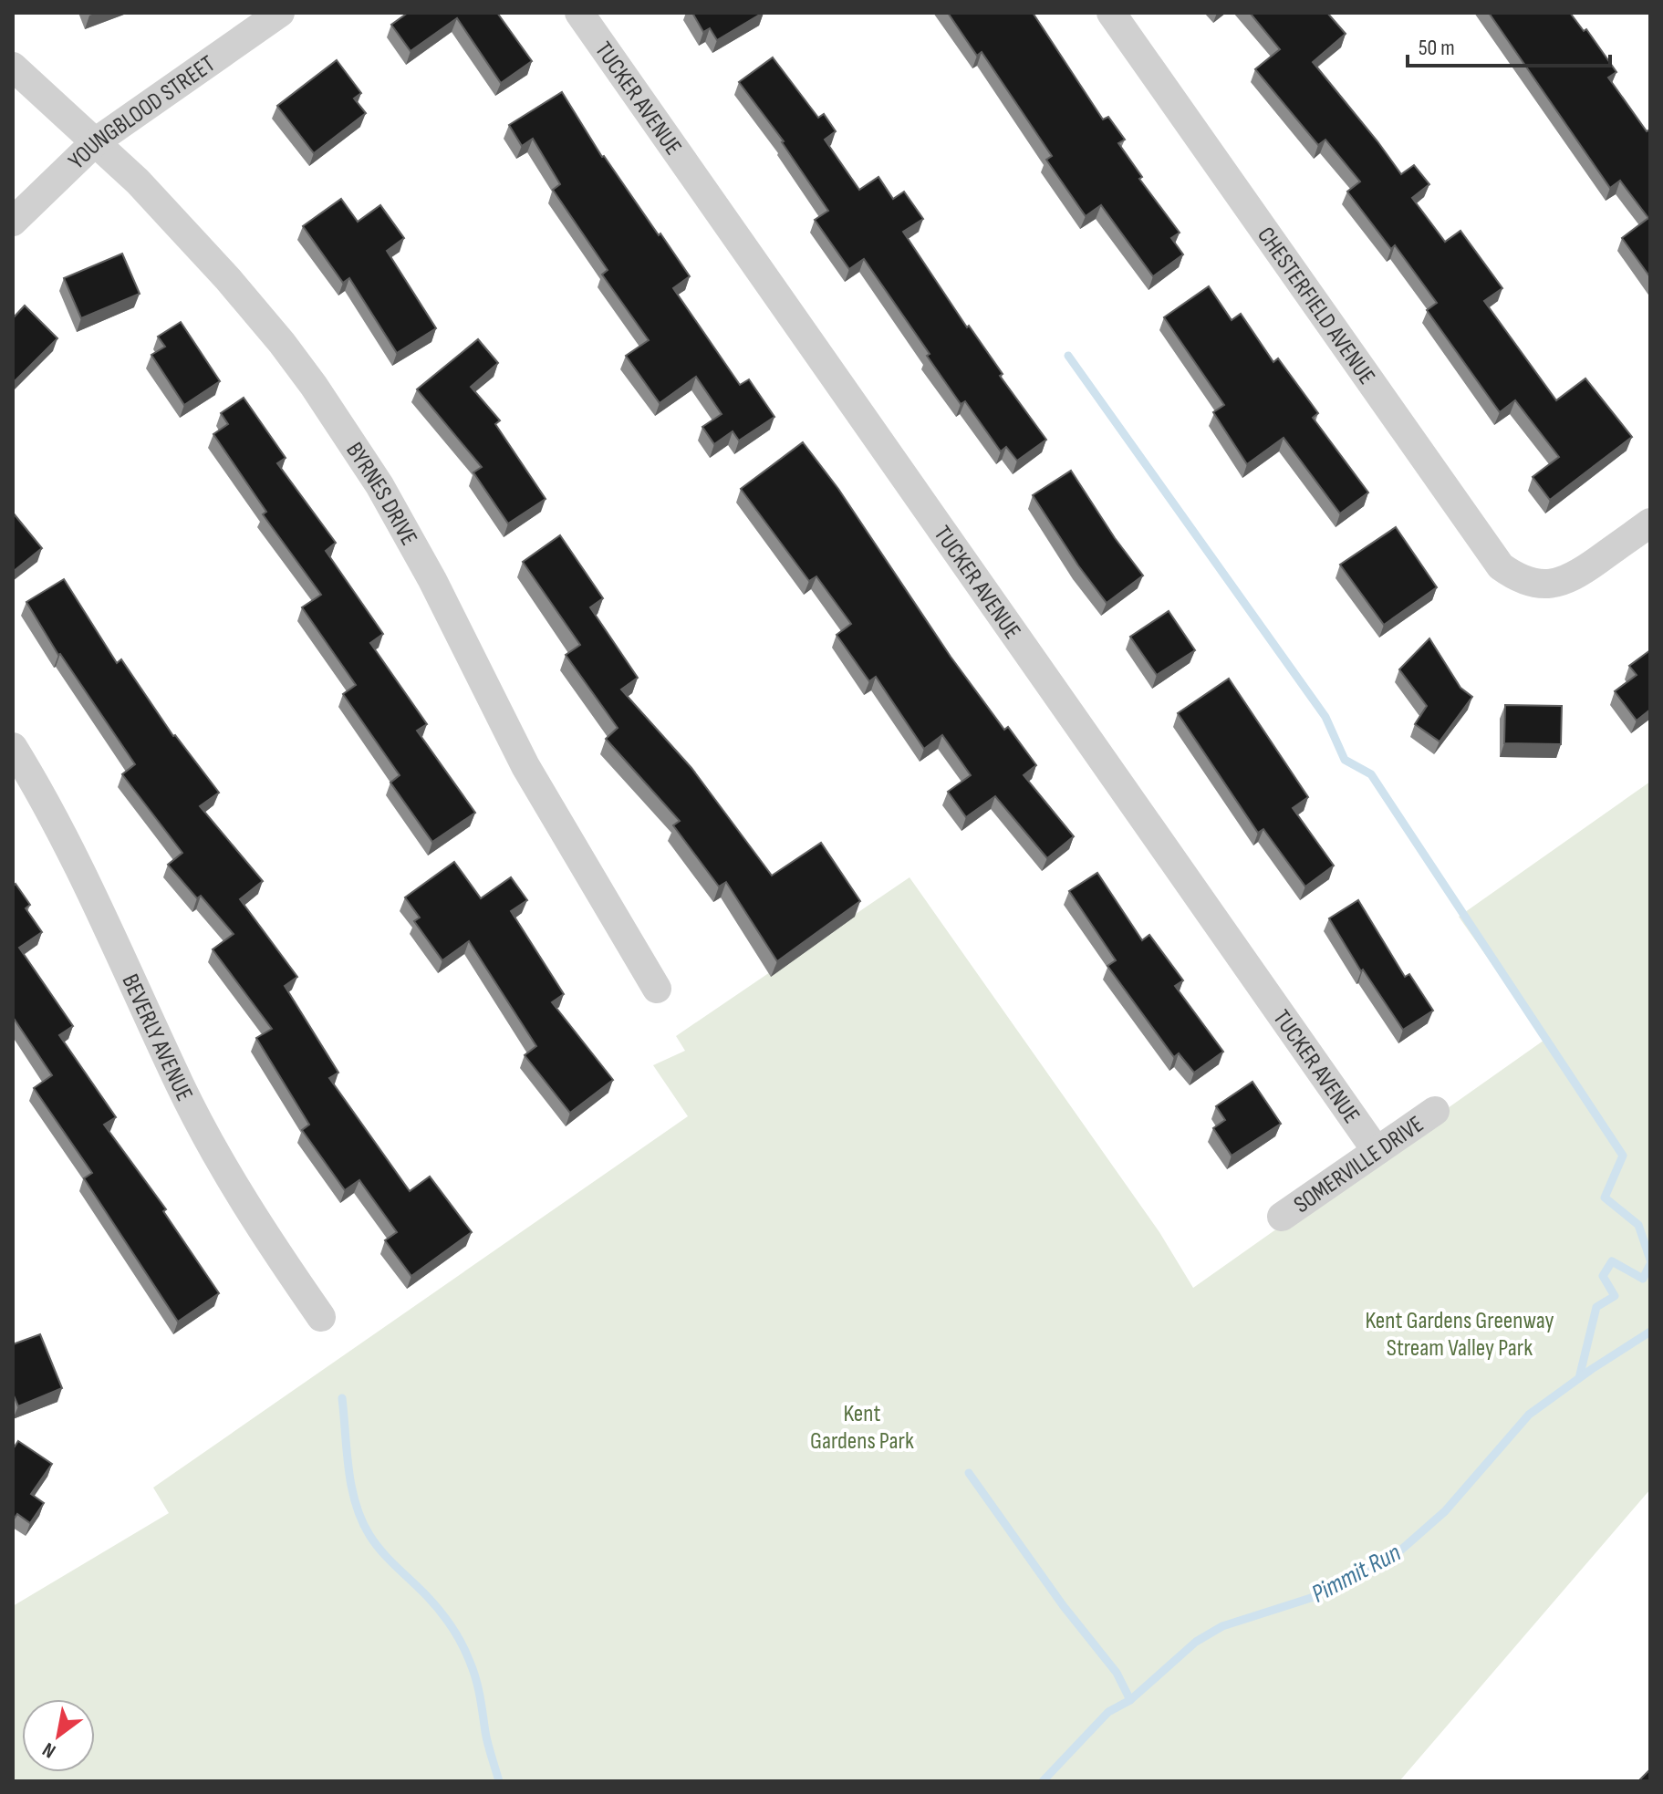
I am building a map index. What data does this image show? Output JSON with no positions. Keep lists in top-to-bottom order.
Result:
{
  "streets": {
    "street": [
      "TUCKER AVENUE",
      "YOUNGBLOOD STREET",
      "CHESTERFIELD AVENUE",
      "BYRNES DRIVE",
      "BEVERLY AVENUE",
      "SOMERVILLE DRIVE"
    ]
  },
  "crossings": [
    ["TUCKER AVENUE", "SOMERVILLE DRIVE"],
    ["YOUNGBLOOD STREET", "BYRNES DRIVE"]
  ],
  "water": ["Pimmit Run"],
  "parks": ["Kent Gardens Greenway Stream Valley Park", "Kent Gardens Park"],
  "scale_bar": "50 m",
  "north": "bottom left"
}
